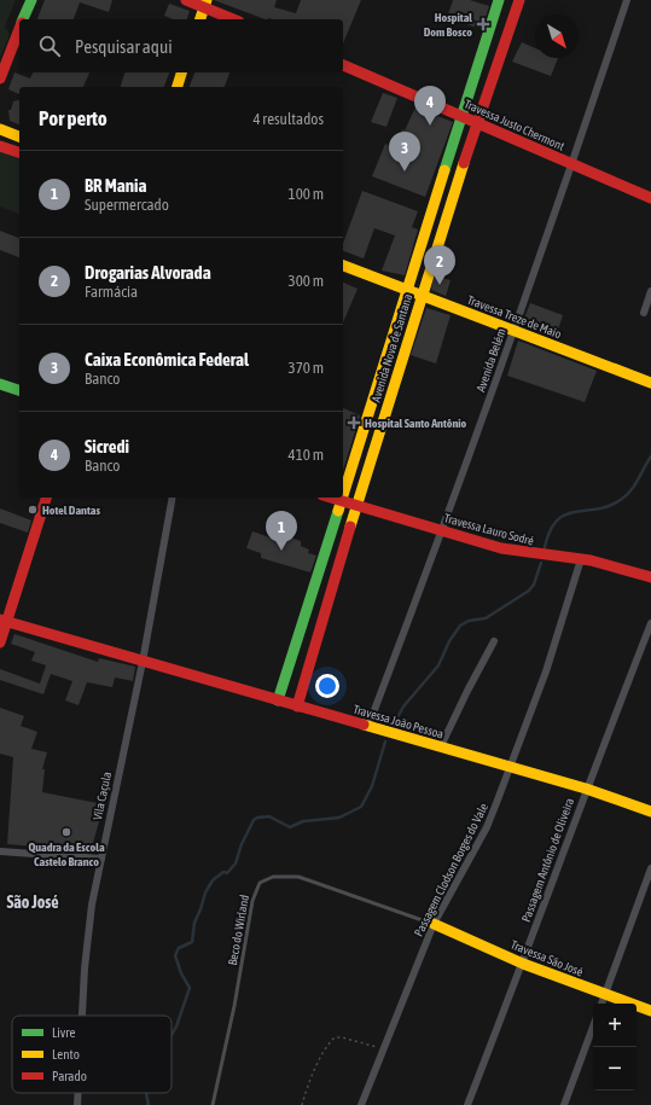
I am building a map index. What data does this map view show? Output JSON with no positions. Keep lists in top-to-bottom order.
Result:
{
  "streets": {
    "street": [
      "Travessa Justo Chermont",
      "Travessa Treze de Maio",
      "Avenida Nova de Santana",
      "Avenida Belém",
      "Travessa Lauro Sodré",
      "Travessa João Pessoa",
      "Vila Caçula",
      "Passagem Antônio de Oliveira",
      "Passagem Clodson Borges do Vale",
      "Travessa São José"
    ],
    "lane": ["Beco do Wirland"]
  },
  "crossings": [
    ["Travessa Justo Chermont", "Avenida Nova de Santana"],
    ["Travessa Justo Chermont", "Avenida Belém"],
    ["Travessa Treze de Maio", "Avenida Nova de Santana"],
    ["Travessa Treze de Maio", "Avenida Belém"],
    ["Avenida Nova de Santana", "Travessa Lauro Sodré"],
    ["Avenida Nova de Santana", "Travessa João Pessoa"],
    ["Avenida Belém", "Travessa Lauro Sodré"],
    ["Avenida Belém", "Travessa João Pessoa"],
    ["Travessa Lauro Sodré", "Passagem Clodson Borges do Vale"],
    ["Travessa João Pessoa", "Vila Caçula"],
    ["Travessa João Pessoa", "Passagem Antônio de Oliveira"],
    ["Travessa João Pessoa", "Passagem Clodson Borges do Vale"],
    ["Passagem Antônio de Oliveira", "Travessa São José"],
    ["Passagem Clodson Borges do Vale", "Beco do Wirland"],
    ["Passagem Clodson Borges do Vale", "Travessa São José"],
    ["Beco do Wirland", "Travessa São José"]
  ],
  "districts": ["São José"],
  "places": {
    "health": ["Hospital Dom Bosco", "Hospital Santo Antônio"],
    "other": ["Hotel Dantas", "Quadra da Escola Castelo Branco"]
  },
  "legend": ["Livre", "Lento", "Parado"],
  "north": "bottom right",
  "page": {
    "search": "Pesquisar aqui",
    "pins": [
      "4",
      "3",
      "2",
      "1"
    ],
    "heading": ["Por perto", "4 resultados"],
    "list": [
      {
        "mark": "1",
        "name": "BR Mania",
        "note": "Supermercado",
        "value": "100 m"
      },
      {
        "mark": "2",
        "name": "Drogarias Alvorada",
        "note": "Farmácia",
        "value": "300 m"
      },
      {
        "mark": "3",
        "name": "Caixa Econômica Federal",
        "note": "Banco",
        "value": "370 m"
      },
      {
        "mark": "4",
        "name": "Sicredi",
        "note": "Banco",
        "value": "410 m"
      }
    ],
    "map_buttons": ["+", "−"]
  }
}
